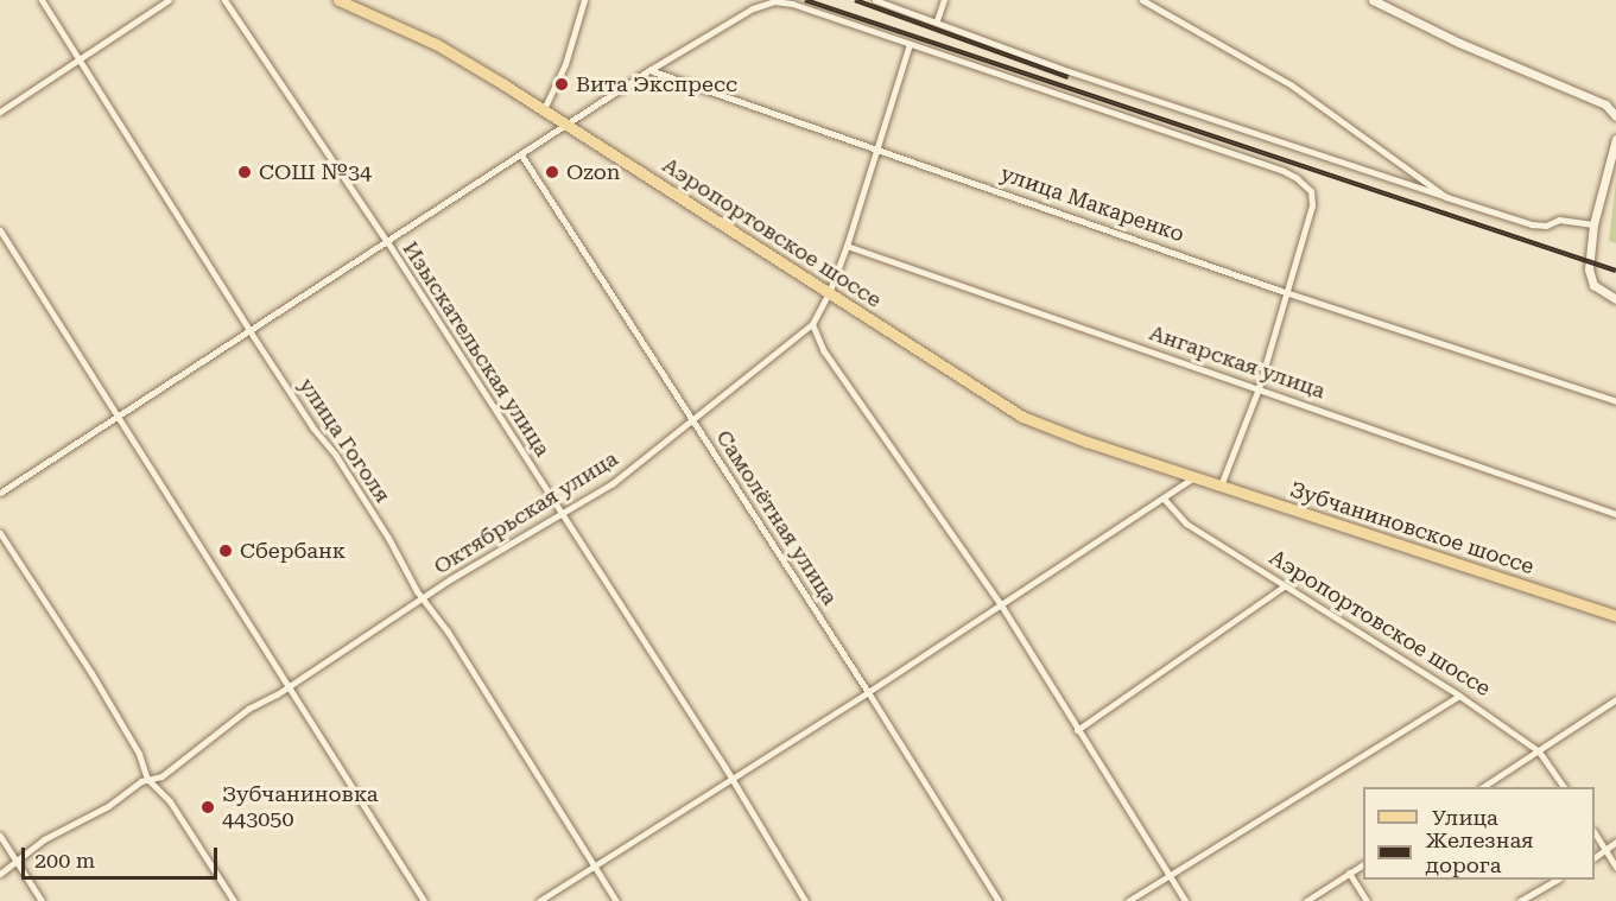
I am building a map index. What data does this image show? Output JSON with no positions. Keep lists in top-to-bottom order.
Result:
{
  "streets": {
    "main road": ["Аэропортовское шоссе", "Зубчаниновское шоссе"],
    "street": [
      "улица Макаренко",
      "Изыскательская улица",
      "Ангарская улица",
      "улица Гоголя",
      "Октябрьская улица",
      "Самолётная улица"
    ]
  },
  "crossings": [
    ["улица Макаренко", "Октябрьская улица"],
    ["Аэропортовское шоссе", "Октябрьская улица"],
    ["Аэропортовское шоссе", "Зубчаниновское шоссе"],
    ["Изыскательская улица", "Октябрьская улица"],
    ["Ангарская улица", "Октябрьская улица"],
    ["улица Гоголя", "Октябрьская улица"],
    ["Октябрьская улица", "Самолётная улица"]
  ],
  "places": [
    "Вита Экспресс",
    "СОШ №34",
    "Ozon",
    "Сбербанк",
    "Зубчаниновка 443050"
  ],
  "legend": ["Улица", "Железная дорога"],
  "scale_bar": "200 m"
}
